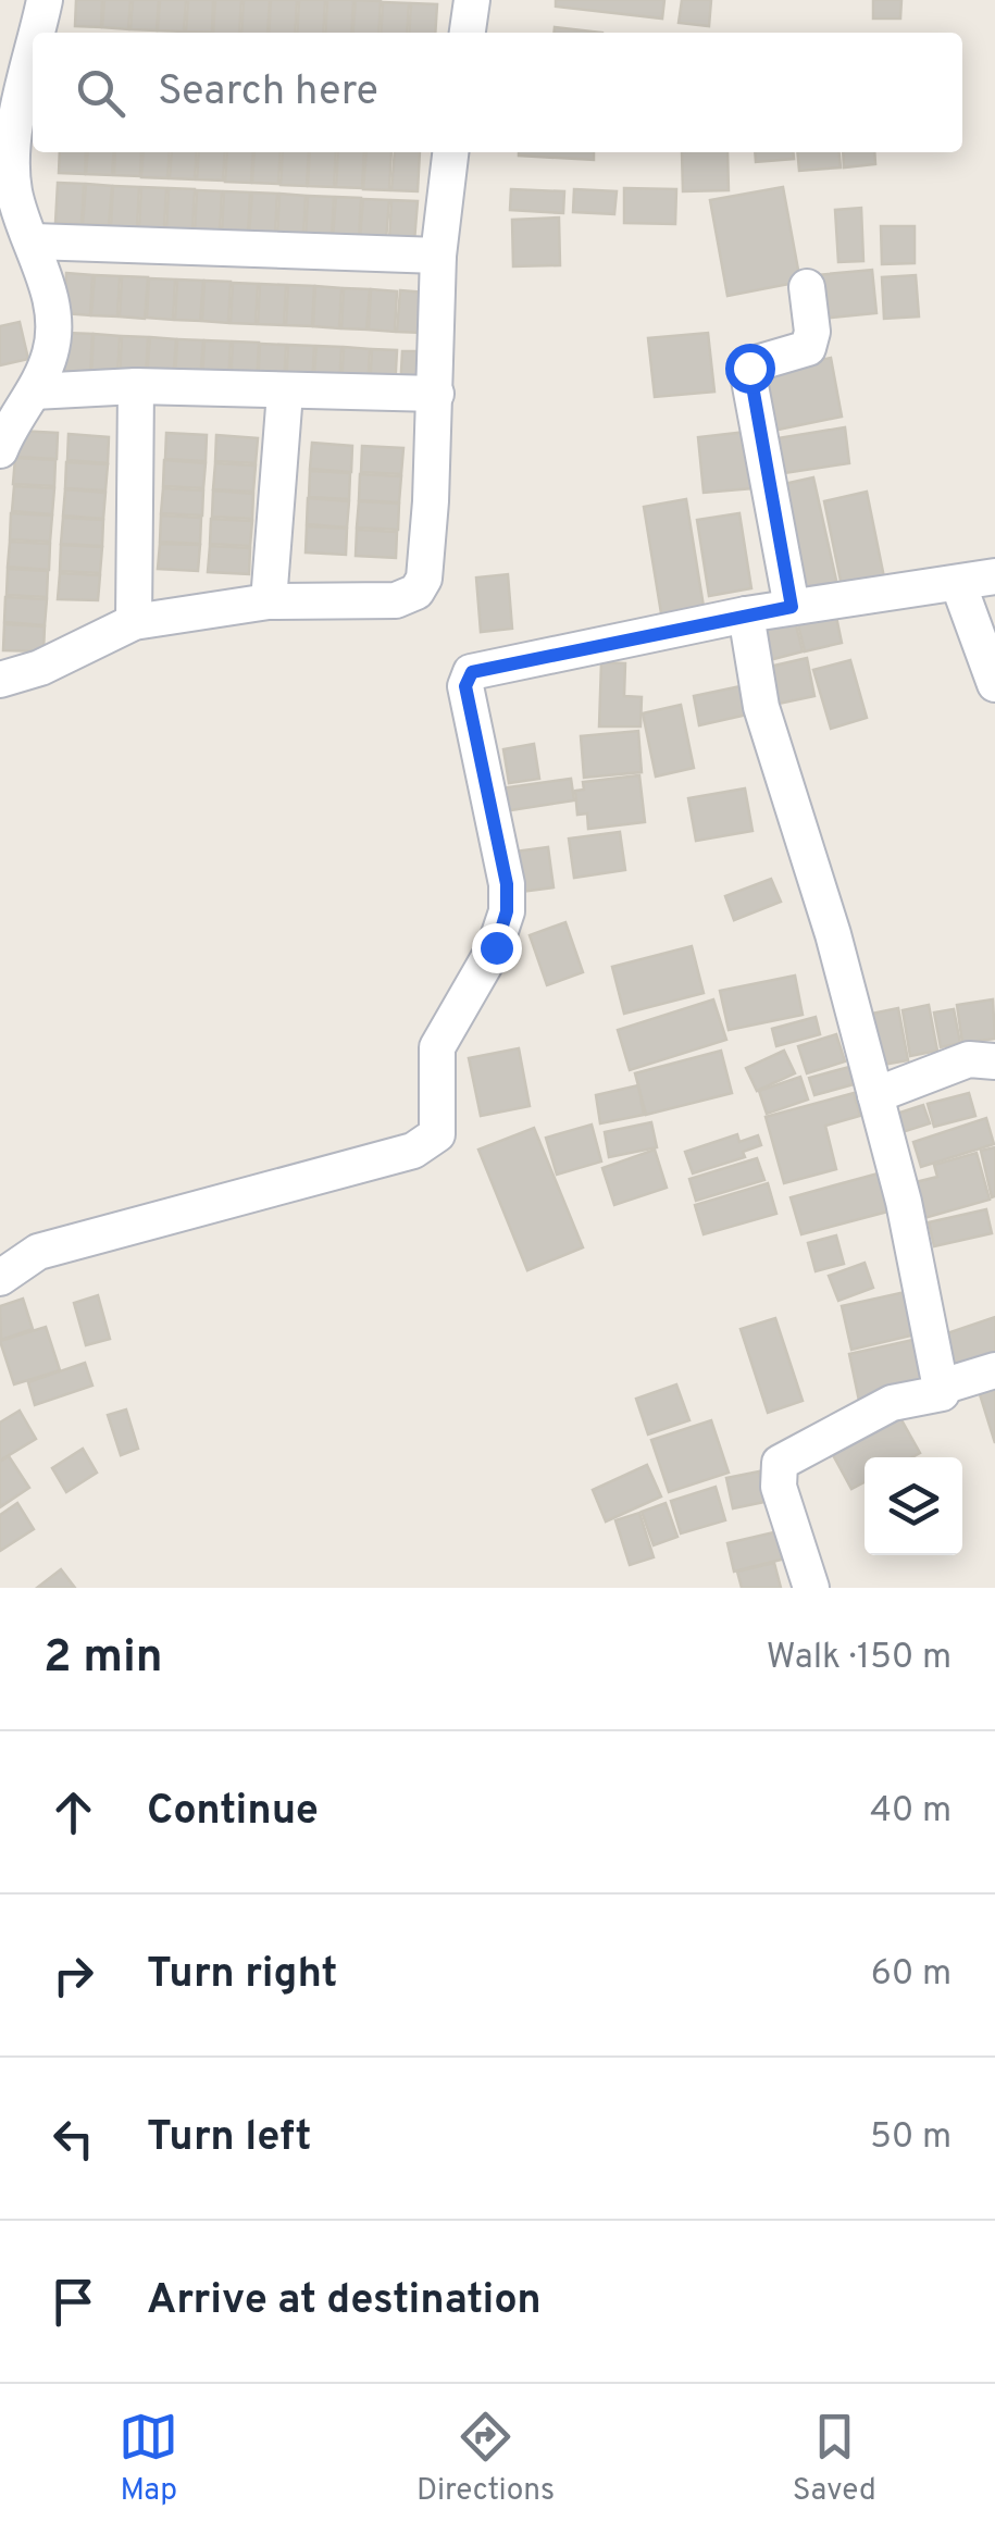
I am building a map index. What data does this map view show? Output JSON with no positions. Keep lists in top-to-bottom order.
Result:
{
  "page": {
    "search": "Search here",
    "heading": ["2 min", "Walk · 150 m"],
    "list": [
      ["Continue", "40 m"],
      ["Turn right", "60 m"],
      ["Turn left", "50 m"],
      "Arrive at destination"
    ],
    "nav": ["Map", "Directions", "Saved"]
  }
}
